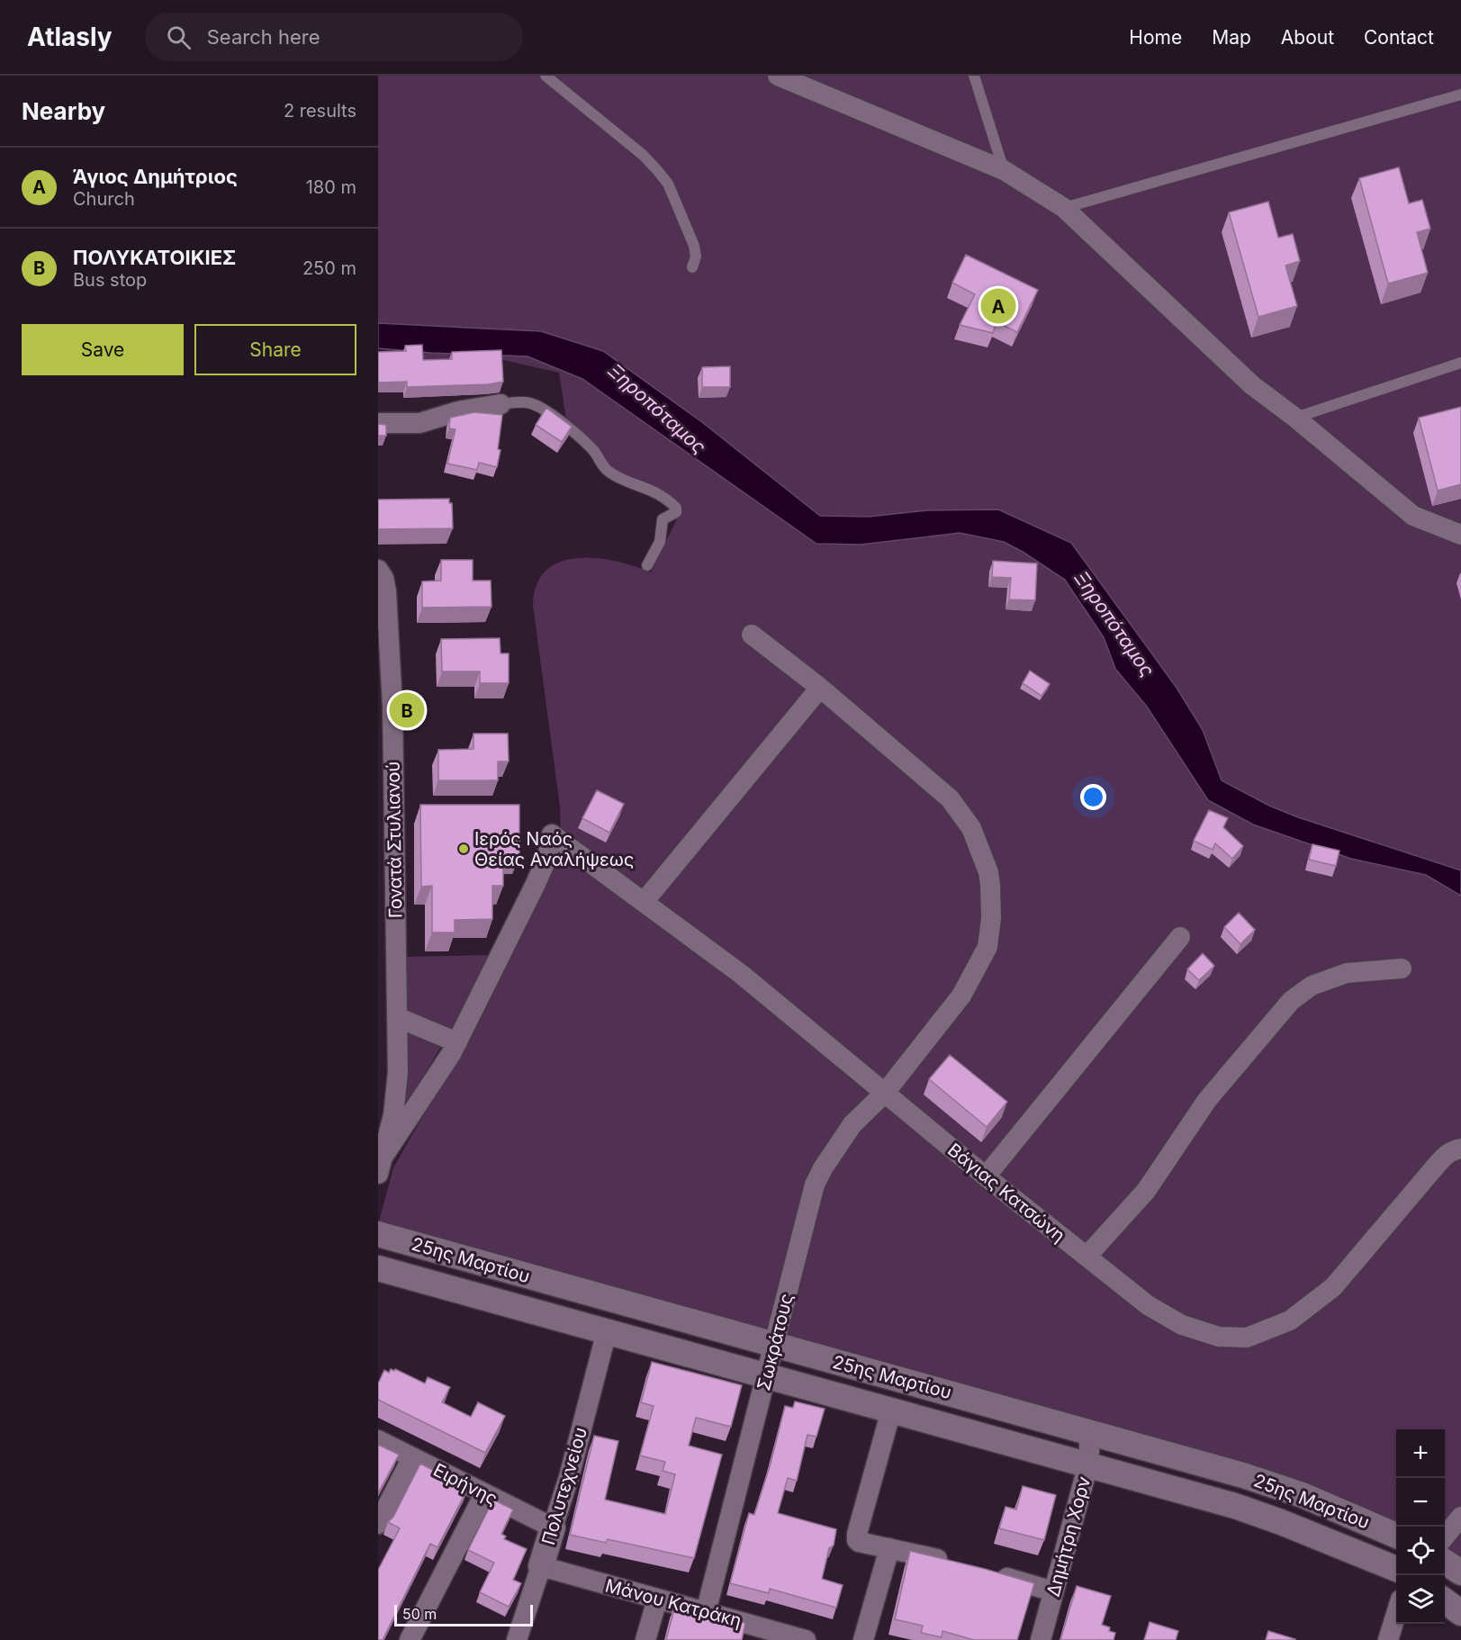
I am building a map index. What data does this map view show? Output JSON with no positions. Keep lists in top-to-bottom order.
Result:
{
  "streets": {
    "street": [
      "Γονατά Στυλιανού",
      "Βάγιας Κατσώνη",
      "25ης Μαρτίου",
      "Σωκράτους",
      "Ειρήνης",
      "Πολυτεχνείου",
      "Δημήτρη Χορν",
      "Μάνου Κατράκη"
    ]
  },
  "crossings": [
    ["Βάγιας Κατσώνη", "Σωκράτους"],
    ["25ης Μαρτίου", "Σωκράτους"],
    ["25ης Μαρτίου", "Πολυτεχνείου"],
    ["25ης Μαρτίου", "Δημήτρη Χορν"],
    ["Σωκράτους", "Μάνου Κατράκη"],
    ["Ειρήνης", "Πολυτεχνείου"],
    ["Πολυτεχνείου", "Μάνου Κατράκη"]
  ],
  "water": ["Ξηροπόταμος"],
  "places": ["Ιερός Ναός Θείας Αναλήψεως"],
  "scale_bar": "50 m",
  "page": {
    "header": "Atlasly",
    "search": "Search here",
    "nav": [
      "Home",
      "Map",
      "About",
      "Contact"
    ],
    "heading": ["Nearby", "2 results"],
    "list": [
      {
        "mark": "A",
        "name": "Άγιος Δημήτριος",
        "note": "Church",
        "value": "180 m"
      },
      {
        "mark": "B",
        "name": "ΠΟΛΥΚΑΤΟΙΚΙΕΣ",
        "note": "Bus stop",
        "value": "250 m"
      }
    ],
    "pins": ["A", "B"],
    "buttons": ["Save", "Share"],
    "map_buttons": ["+", "−"],
    "scale": "50 m"
  }
}
